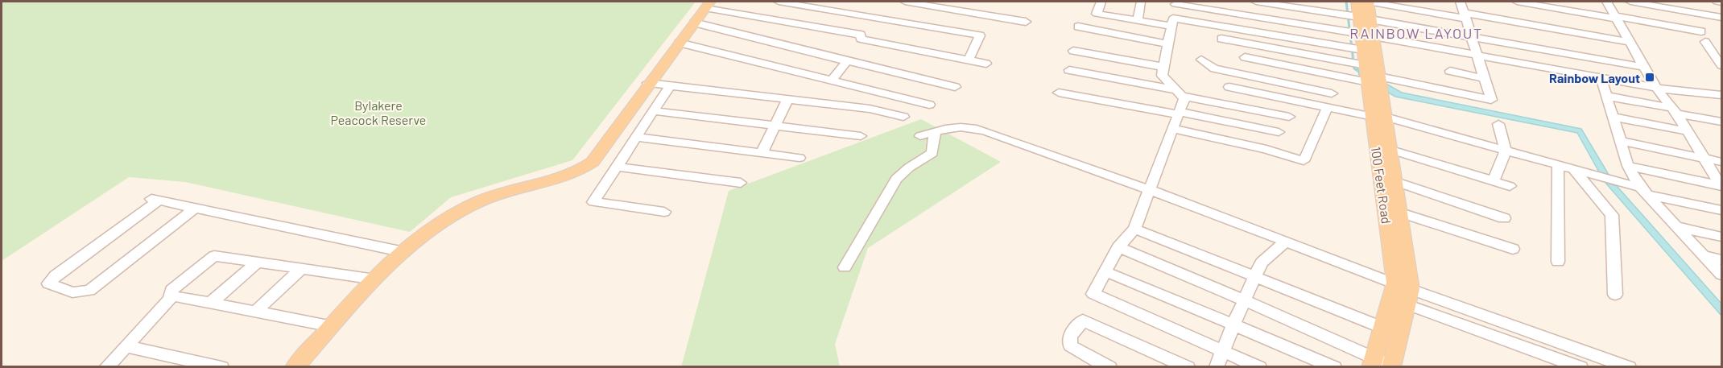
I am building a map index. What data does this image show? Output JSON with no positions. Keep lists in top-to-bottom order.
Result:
{
  "streets": {
    "main road": ["100 Feet Road"]
  },
  "districts": ["RAINBOW LAYOUT"],
  "parks": ["Bylakere Peacock Reserve"],
  "places": {
    "transit": ["Rainbow Layout"]
  }
}
